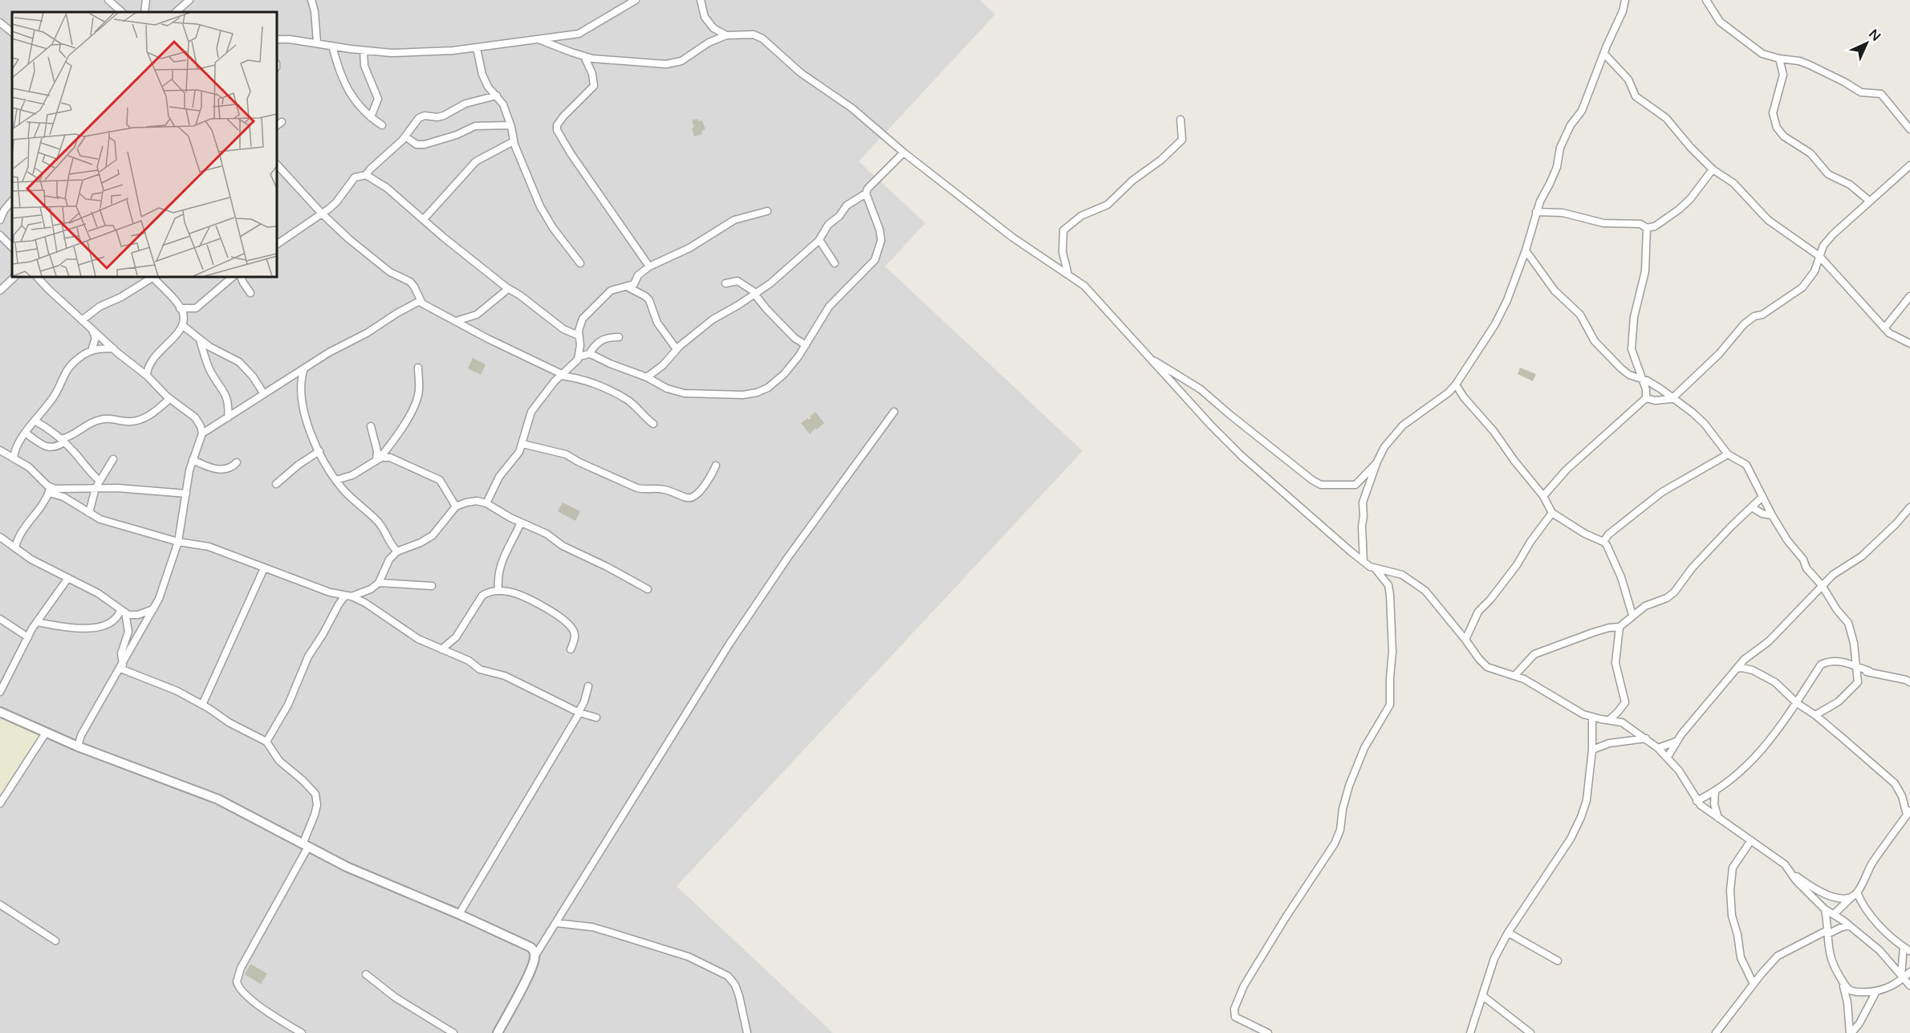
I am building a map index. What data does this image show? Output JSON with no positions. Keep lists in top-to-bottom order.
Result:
{
  "north": "top right"
}
